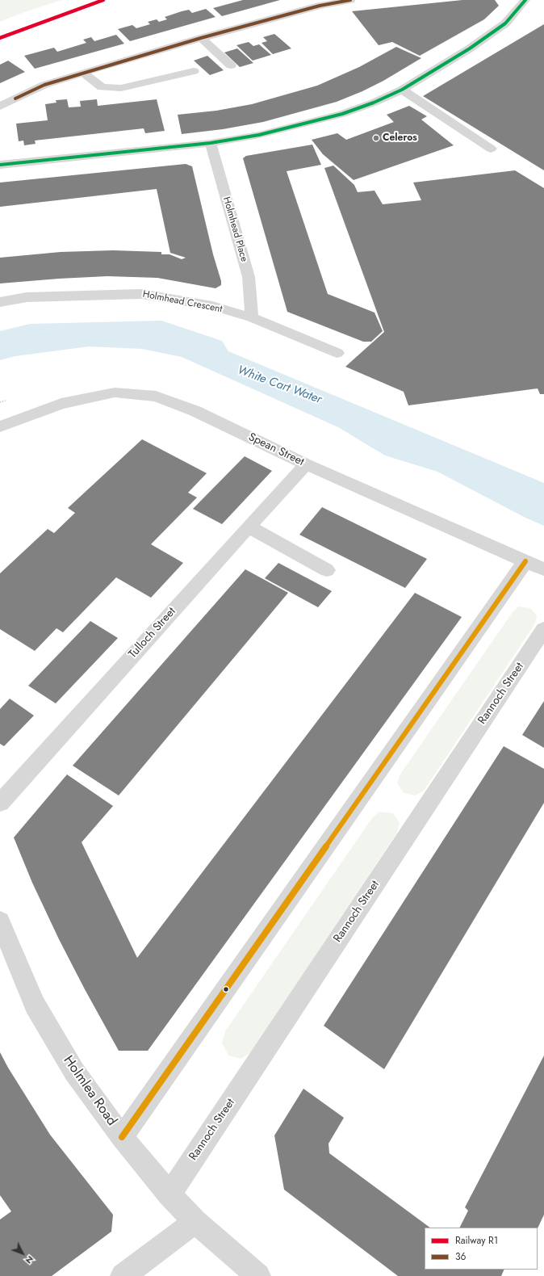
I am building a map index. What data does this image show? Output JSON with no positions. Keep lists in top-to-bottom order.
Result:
{
  "streets": {
    "street": [
      "Holmhead Place",
      "Holmhead Crescent",
      "Spean Street",
      "Tulloch Street",
      "Rannoch Street",
      "Holmlea Road"
    ]
  },
  "crossings": [
    ["Holmhead Place", "Holmhead Crescent"],
    ["Spean Street", "Tulloch Street"],
    ["Rannoch Street", "Holmlea Road"]
  ],
  "water": ["White Cart Water"],
  "places": ["Celeros"],
  "lines": ["rail line R1", "transit line 36"],
  "legend": ["Railway R1", "36"],
  "north": "bottom right"
}
